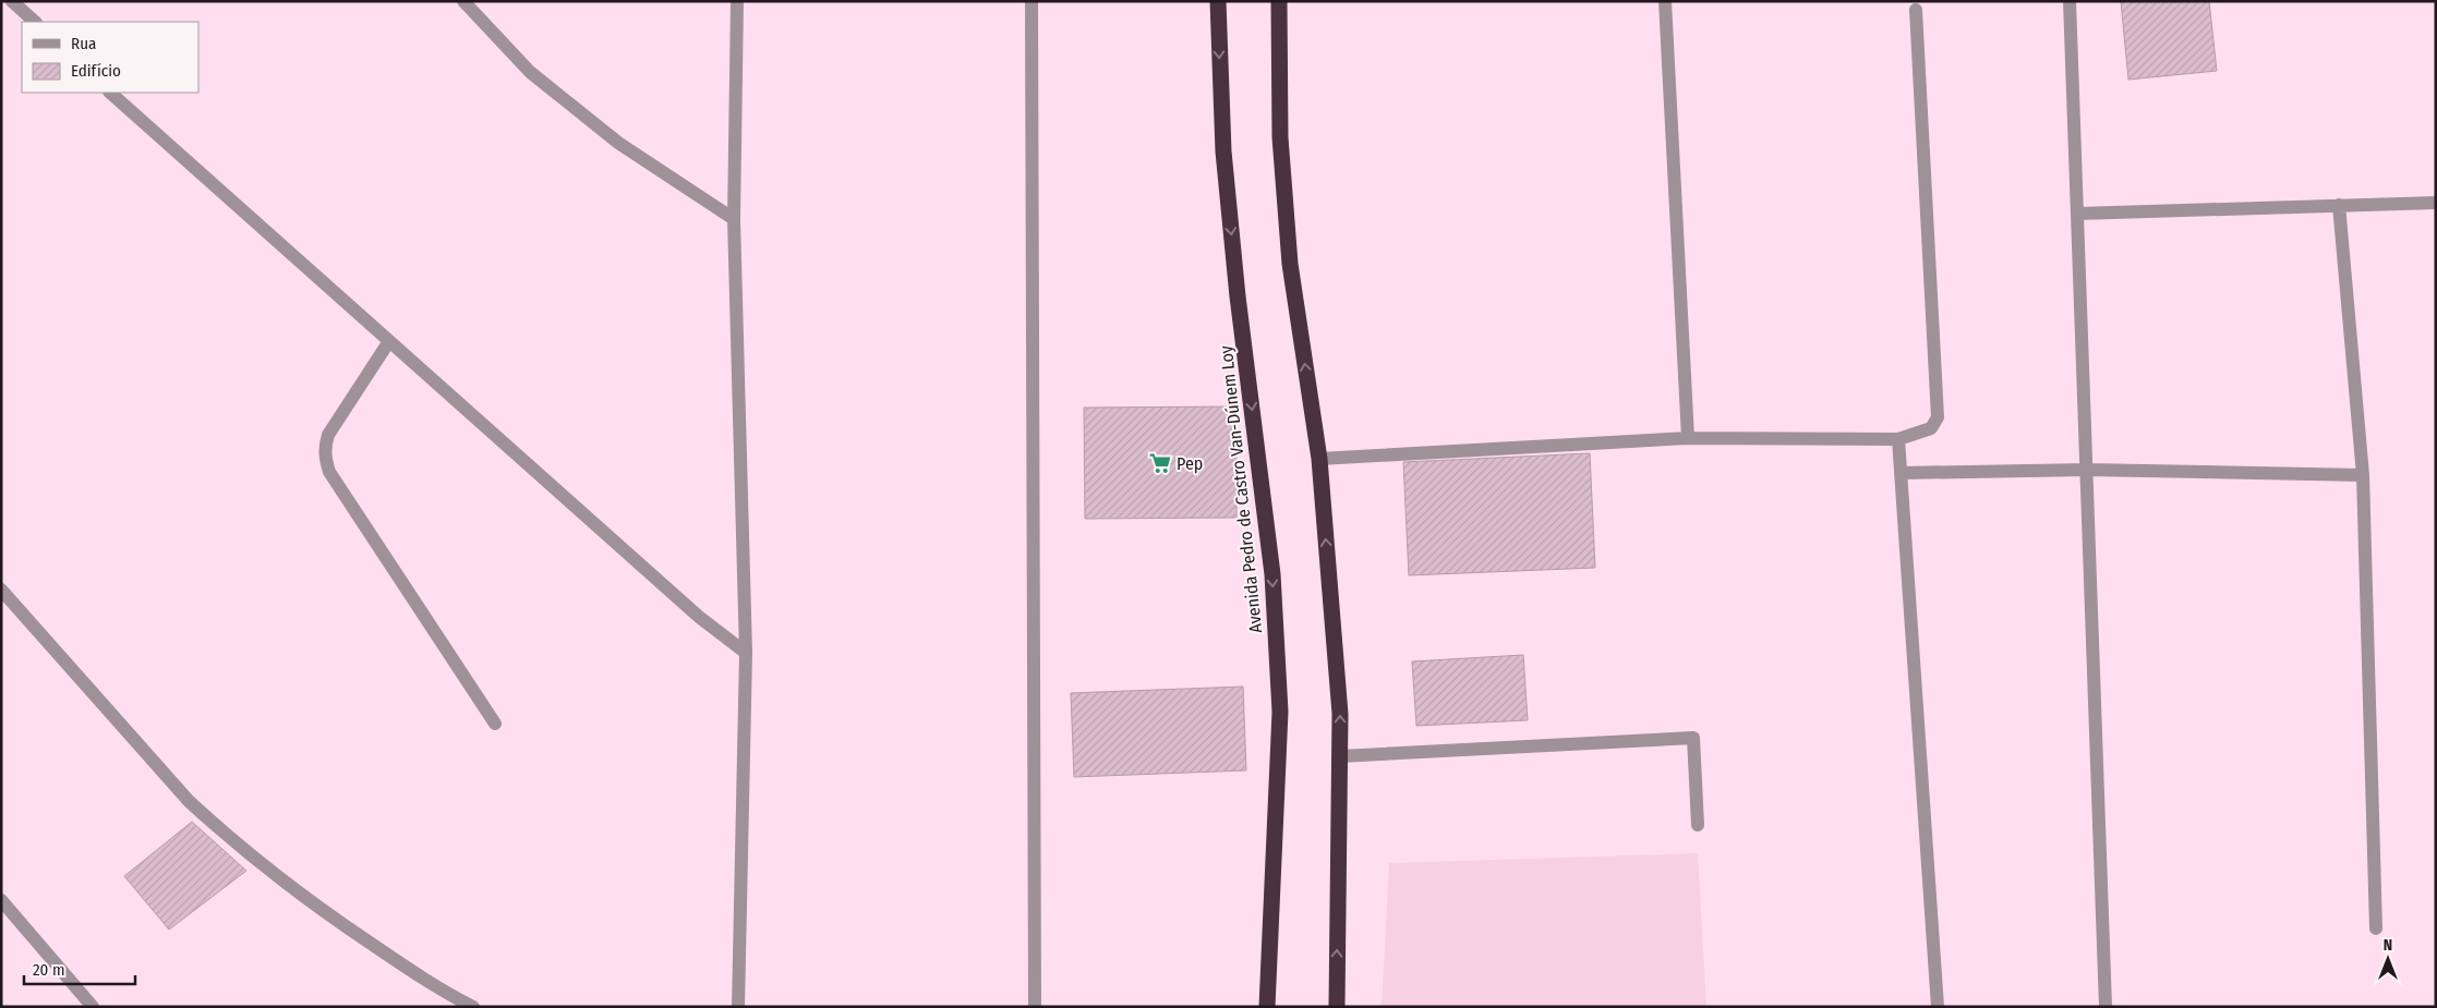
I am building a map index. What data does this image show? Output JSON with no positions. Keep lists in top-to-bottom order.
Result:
{
  "streets": {
    "highway": ["Avenida Pedro de Castro Van-Dúnem Loy"]
  },
  "places": {
    "supermarket": ["Pep"]
  },
  "legend": ["Rua", "Edifício"],
  "scale_bar": "20 m",
  "north": "top"
}
